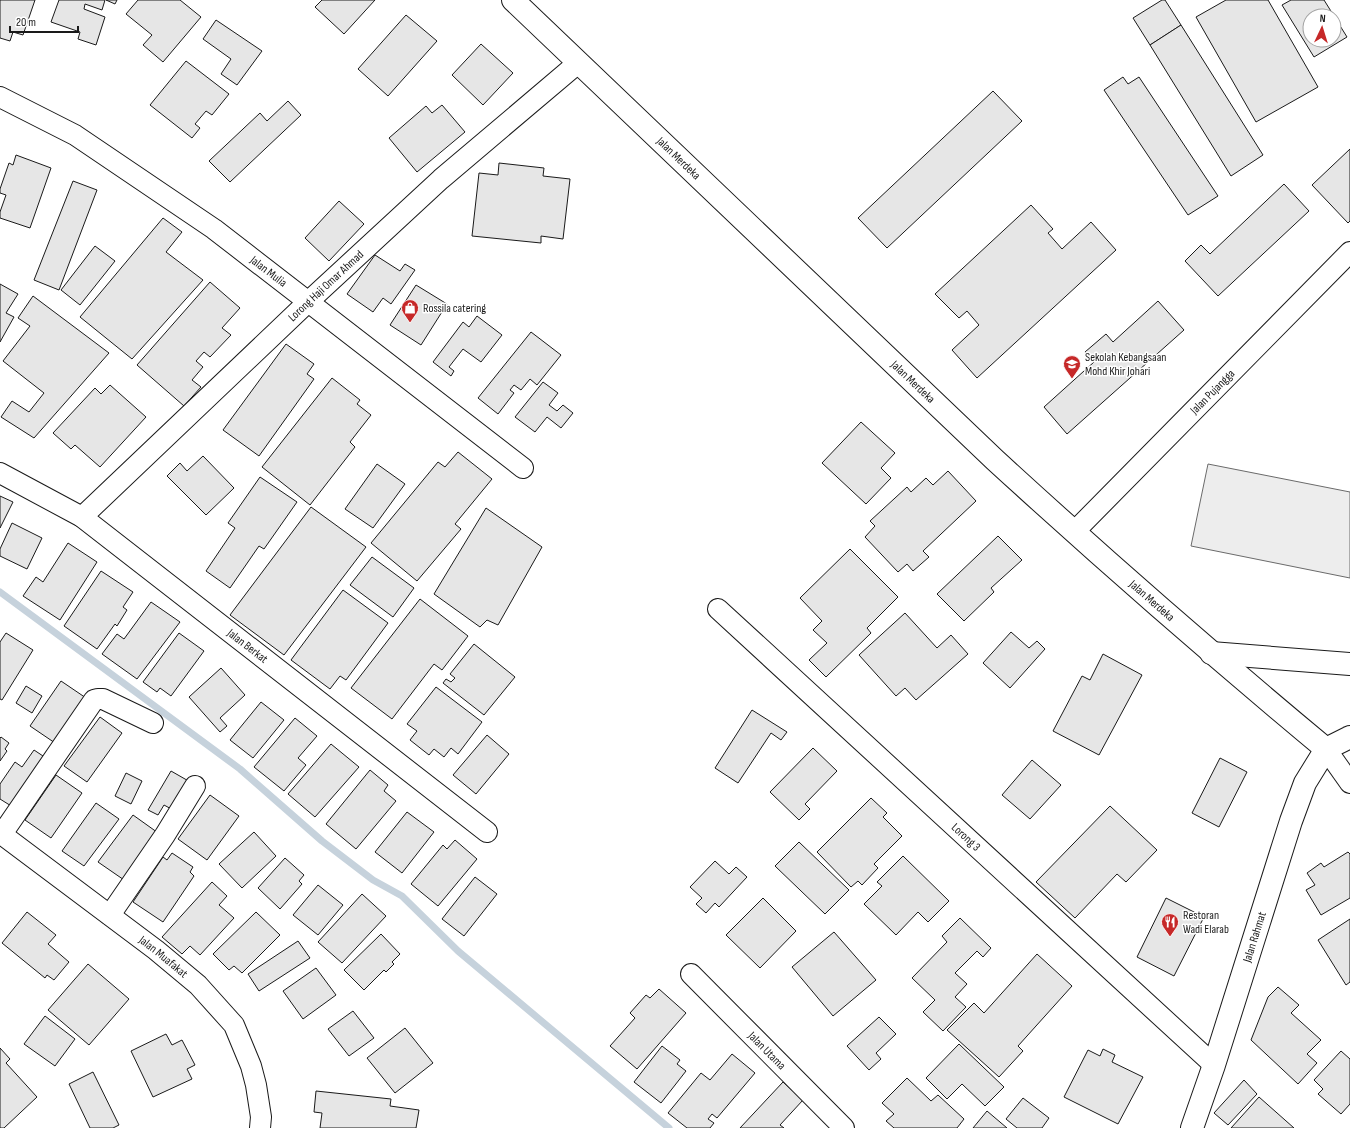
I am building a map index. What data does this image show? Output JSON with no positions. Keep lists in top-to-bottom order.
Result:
{
  "streets": {
    "street": [
      "Jalan Merdeka",
      "Jalan Mulia",
      "Lorong Haji Omar Ahmad",
      "Jalan Pujangga",
      "Jalan Berkat",
      "Lorong 3",
      "Jalan Rahmat",
      "Jalan Muafakat",
      "Jalan Utama"
    ]
  },
  "crossings": [
    ["Jalan Merdeka", "Lorong Haji Omar Ahmad"],
    ["Jalan Merdeka", "Jalan Pujangga"],
    ["Jalan Merdeka", "Jalan Rahmat"],
    ["Jalan Mulia", "Lorong Haji Omar Ahmad"],
    ["Lorong Haji Omar Ahmad", "Jalan Berkat"],
    ["Lorong 3", "Jalan Rahmat"]
  ],
  "places": {
    "shop": ["Rossila catering"],
    "school or university": ["Sekolah Kebangsaan Mohd Khir Johari"],
    "restaurant": ["Restoran Wadi Elarab"]
  },
  "scale_bar": "20 m",
  "north": "top"
}
